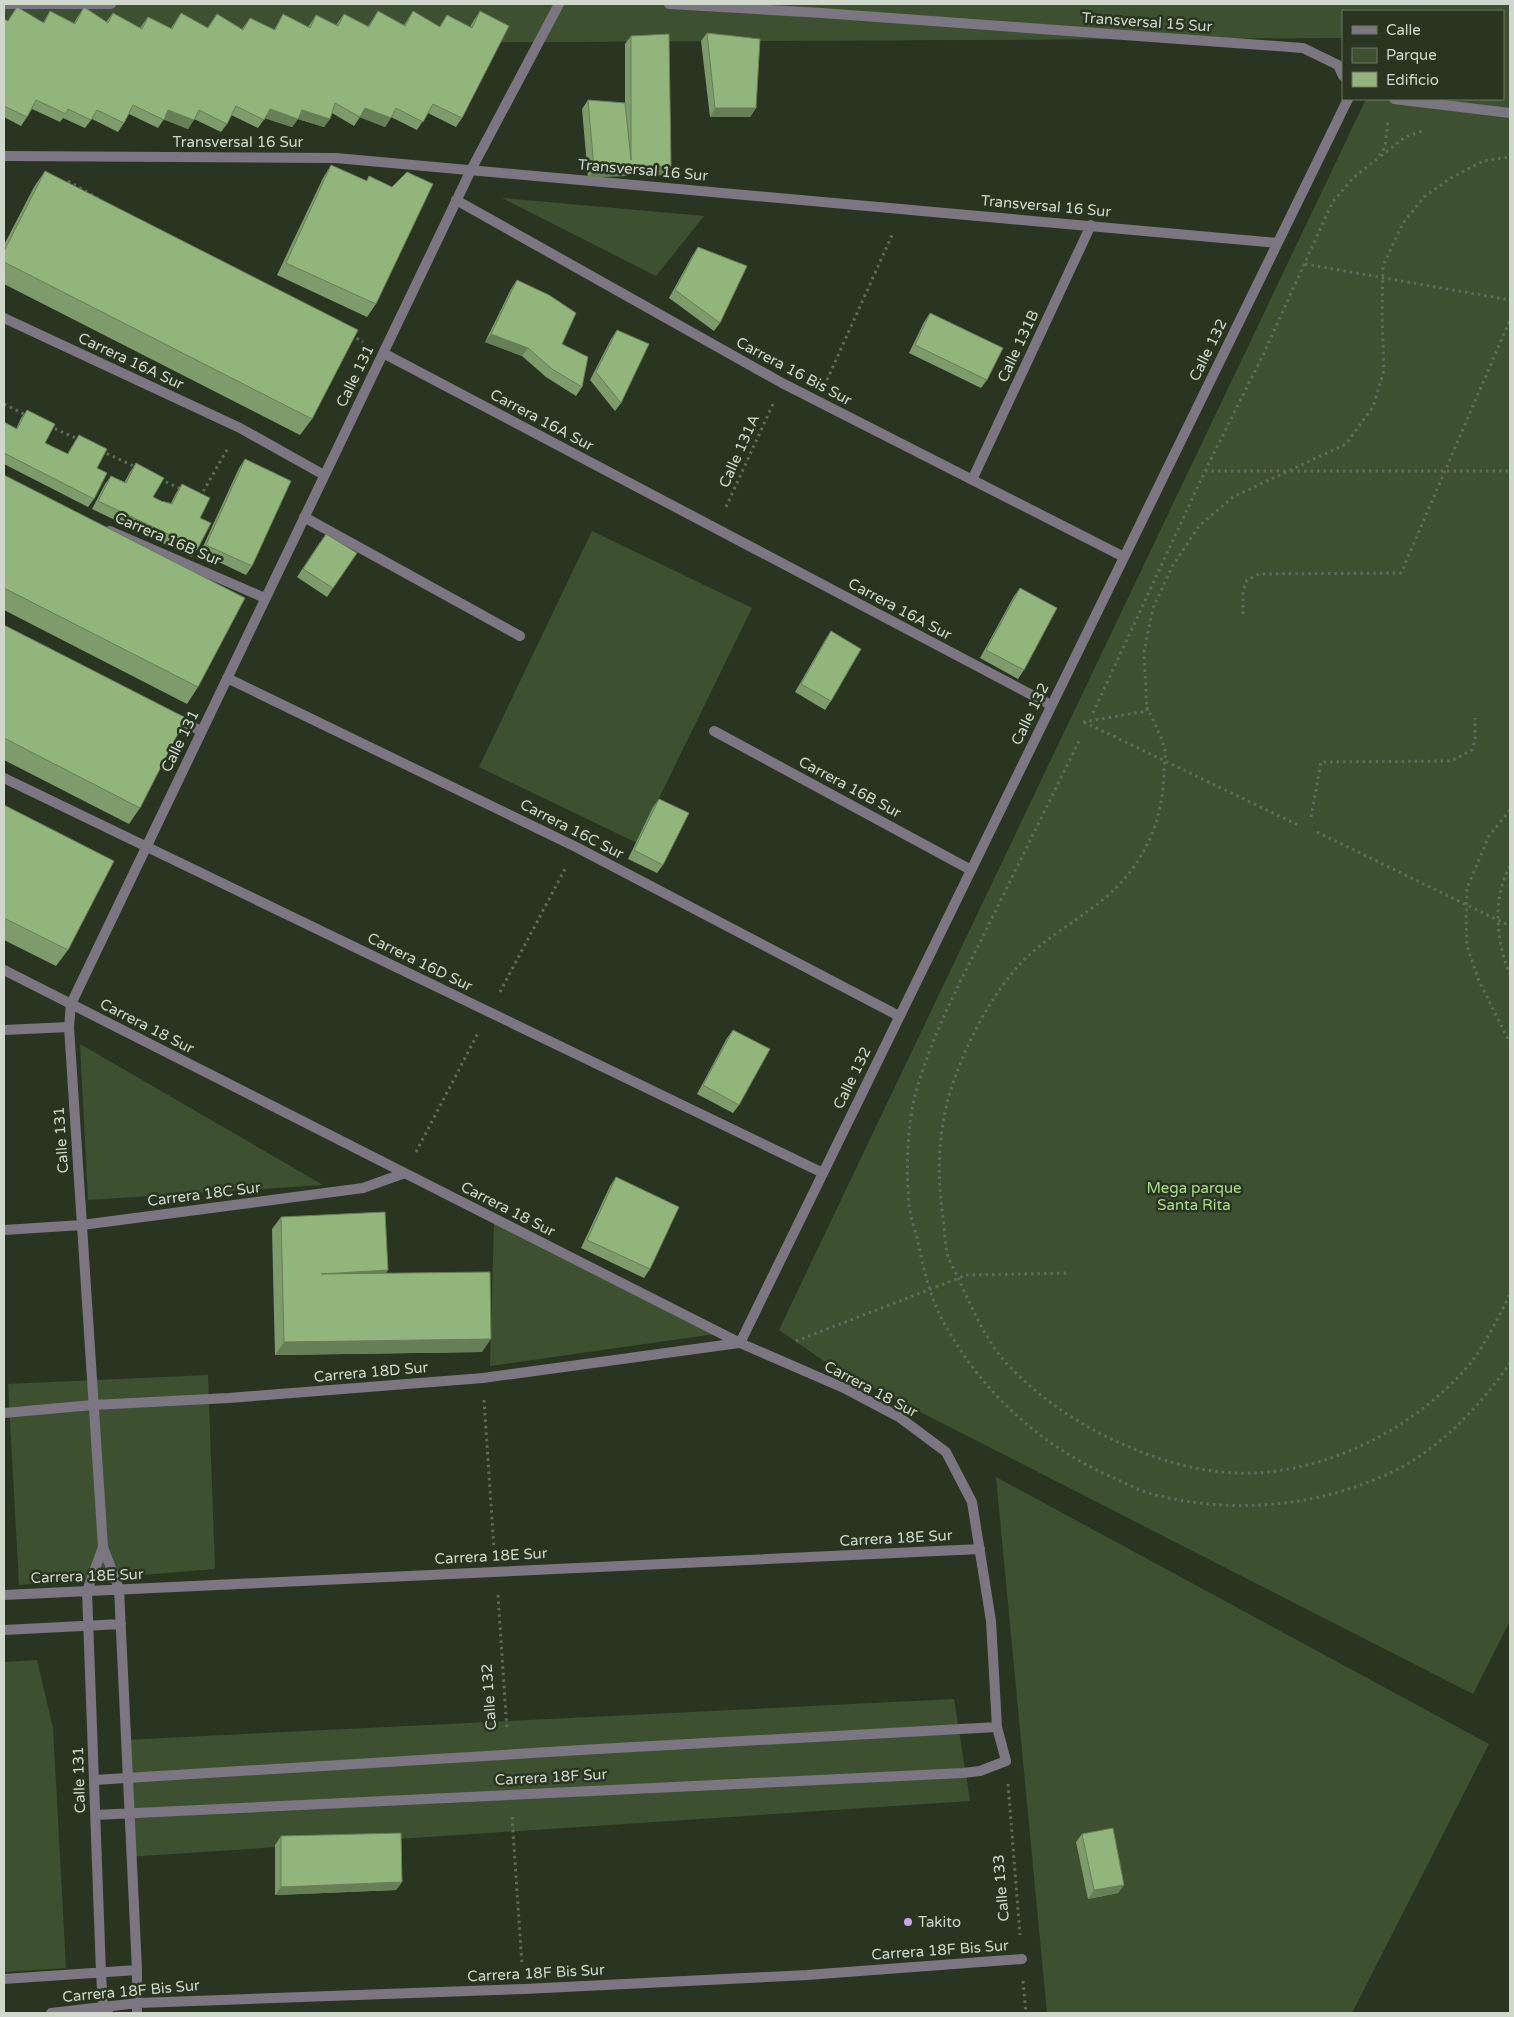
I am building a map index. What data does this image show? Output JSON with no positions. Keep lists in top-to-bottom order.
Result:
{
  "streets": {
    "street": [
      "Transversal 15 Sur",
      "Transversal 16 Sur",
      "Calle 131B",
      "Calle 132",
      "Carrera 16A Sur",
      "Carrera 16 Bis Sur",
      "Calle 131",
      "Carrera 16B Sur",
      "Carrera 16C Sur",
      "Carrera 16D Sur",
      "Carrera 18 Sur",
      "Carrera 18C Sur",
      "Carrera 18D Sur",
      "Carrera 18E Sur",
      "Carrera 18F Sur",
      "Carrera 18F Bis Sur"
    ],
    "path": ["Calle 131A", "Calle 133"]
  },
  "crossings": [
    ["Transversal 16 Sur", "Calle 131B"],
    ["Transversal 16 Sur", "Calle 132"],
    ["Transversal 16 Sur", "Calle 131"],
    ["Calle 131B", "Carrera 16 Bis Sur"],
    ["Calle 132", "Carrera 16A Sur"],
    ["Calle 132", "Carrera 16 Bis Sur"],
    ["Calle 132", "Carrera 16B Sur"],
    ["Calle 132", "Carrera 16C Sur"],
    ["Calle 132", "Carrera 16D Sur"],
    ["Calle 132", "Carrera 18 Sur"],
    ["Calle 132", "Carrera 18D Sur"],
    ["Calle 132", "Carrera 18E Sur"],
    ["Calle 132", "Carrera 18F Sur"],
    ["Carrera 16A Sur", "Calle 131"],
    ["Carrera 16A Sur", "Calle 131A"],
    ["Carrera 16 Bis Sur", "Calle 131"],
    ["Carrera 16 Bis Sur", "Calle 131A"],
    ["Calle 131", "Carrera 16B Sur"],
    ["Calle 131", "Carrera 16C Sur"],
    ["Calle 131", "Carrera 16D Sur"],
    ["Calle 131", "Carrera 18 Sur"],
    ["Calle 131", "Carrera 18C Sur"],
    ["Calle 131", "Carrera 18D Sur"],
    ["Calle 131", "Carrera 18E Sur"],
    ["Calle 131", "Carrera 18F Sur"],
    ["Calle 131", "Carrera 18F Bis Sur"],
    ["Carrera 18 Sur", "Carrera 18C Sur"],
    ["Carrera 18 Sur", "Carrera 18D Sur"],
    ["Carrera 18 Sur", "Carrera 18E Sur"],
    ["Carrera 18F Sur", "Calle 133"],
    ["Calle 133", "Carrera 18F Bis Sur"]
  ],
  "parks": ["Mega parque Santa Rita"],
  "places": ["Takito"],
  "legend": ["Calle", "Parque", "Edificio"]
}
